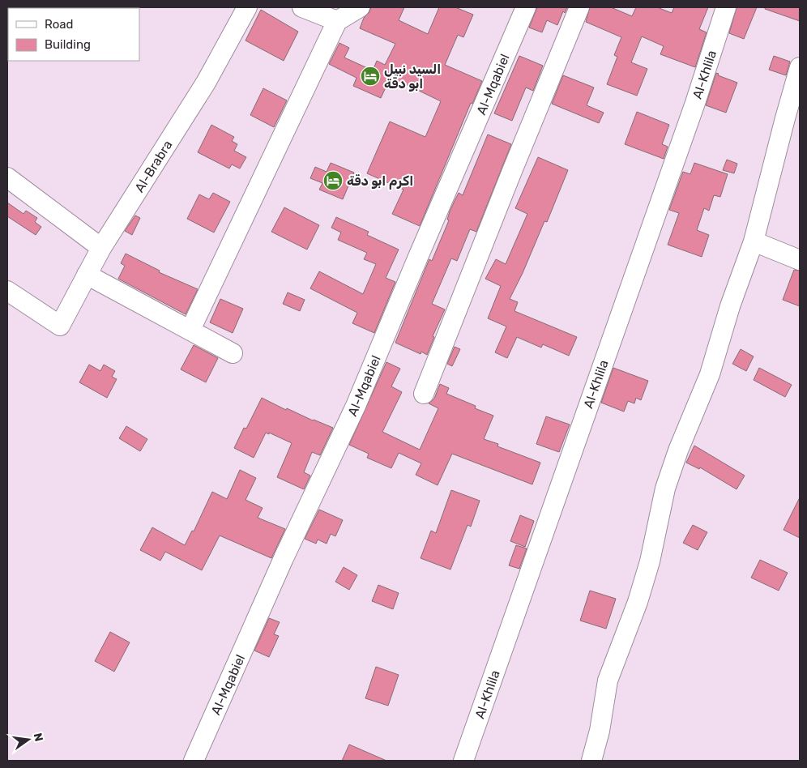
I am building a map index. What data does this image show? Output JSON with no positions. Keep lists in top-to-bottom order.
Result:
{
  "streets": {
    "street": ["Al-Khlila", "Al-Mqabiel", "Al-Brabra"]
  },
  "places": {
    "hotel": ["السيد نبيل ابو دقة", "اكرم ابو دقة"]
  },
  "legend": ["Road", "Building"],
  "north": "right"
}
